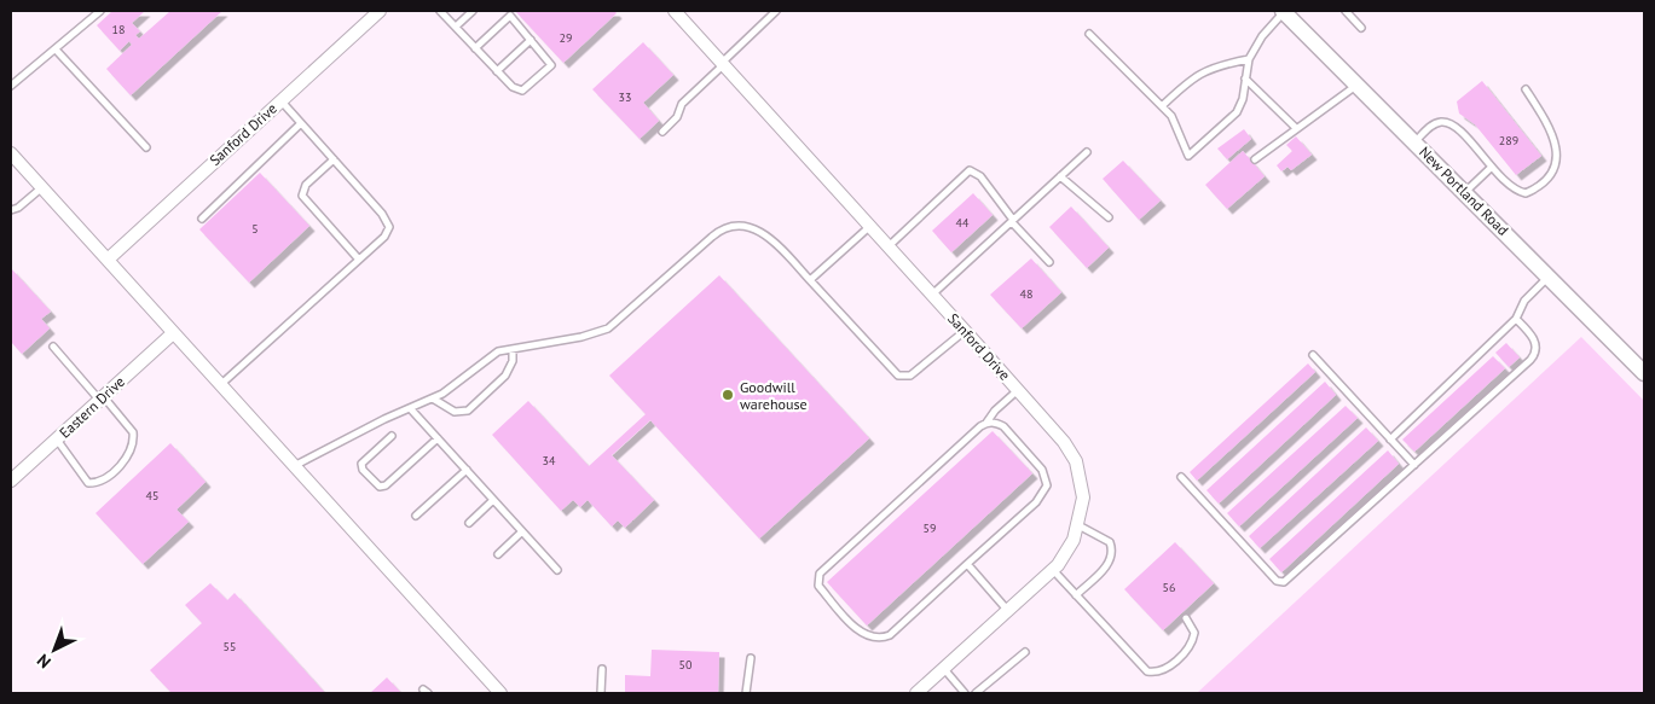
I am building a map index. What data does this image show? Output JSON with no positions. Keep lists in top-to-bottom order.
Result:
{
  "streets": {
    "street": ["Sanford Drive", "New Portland Road", "Eastern Drive"]
  },
  "places": ["Goodwill warehouse"],
  "house_numbers": [
    "18",
    "29",
    "33",
    "289",
    "44",
    "5",
    "48",
    "34",
    "45",
    "59",
    "56",
    "55",
    "50"
  ],
  "north": "bottom left"
}
